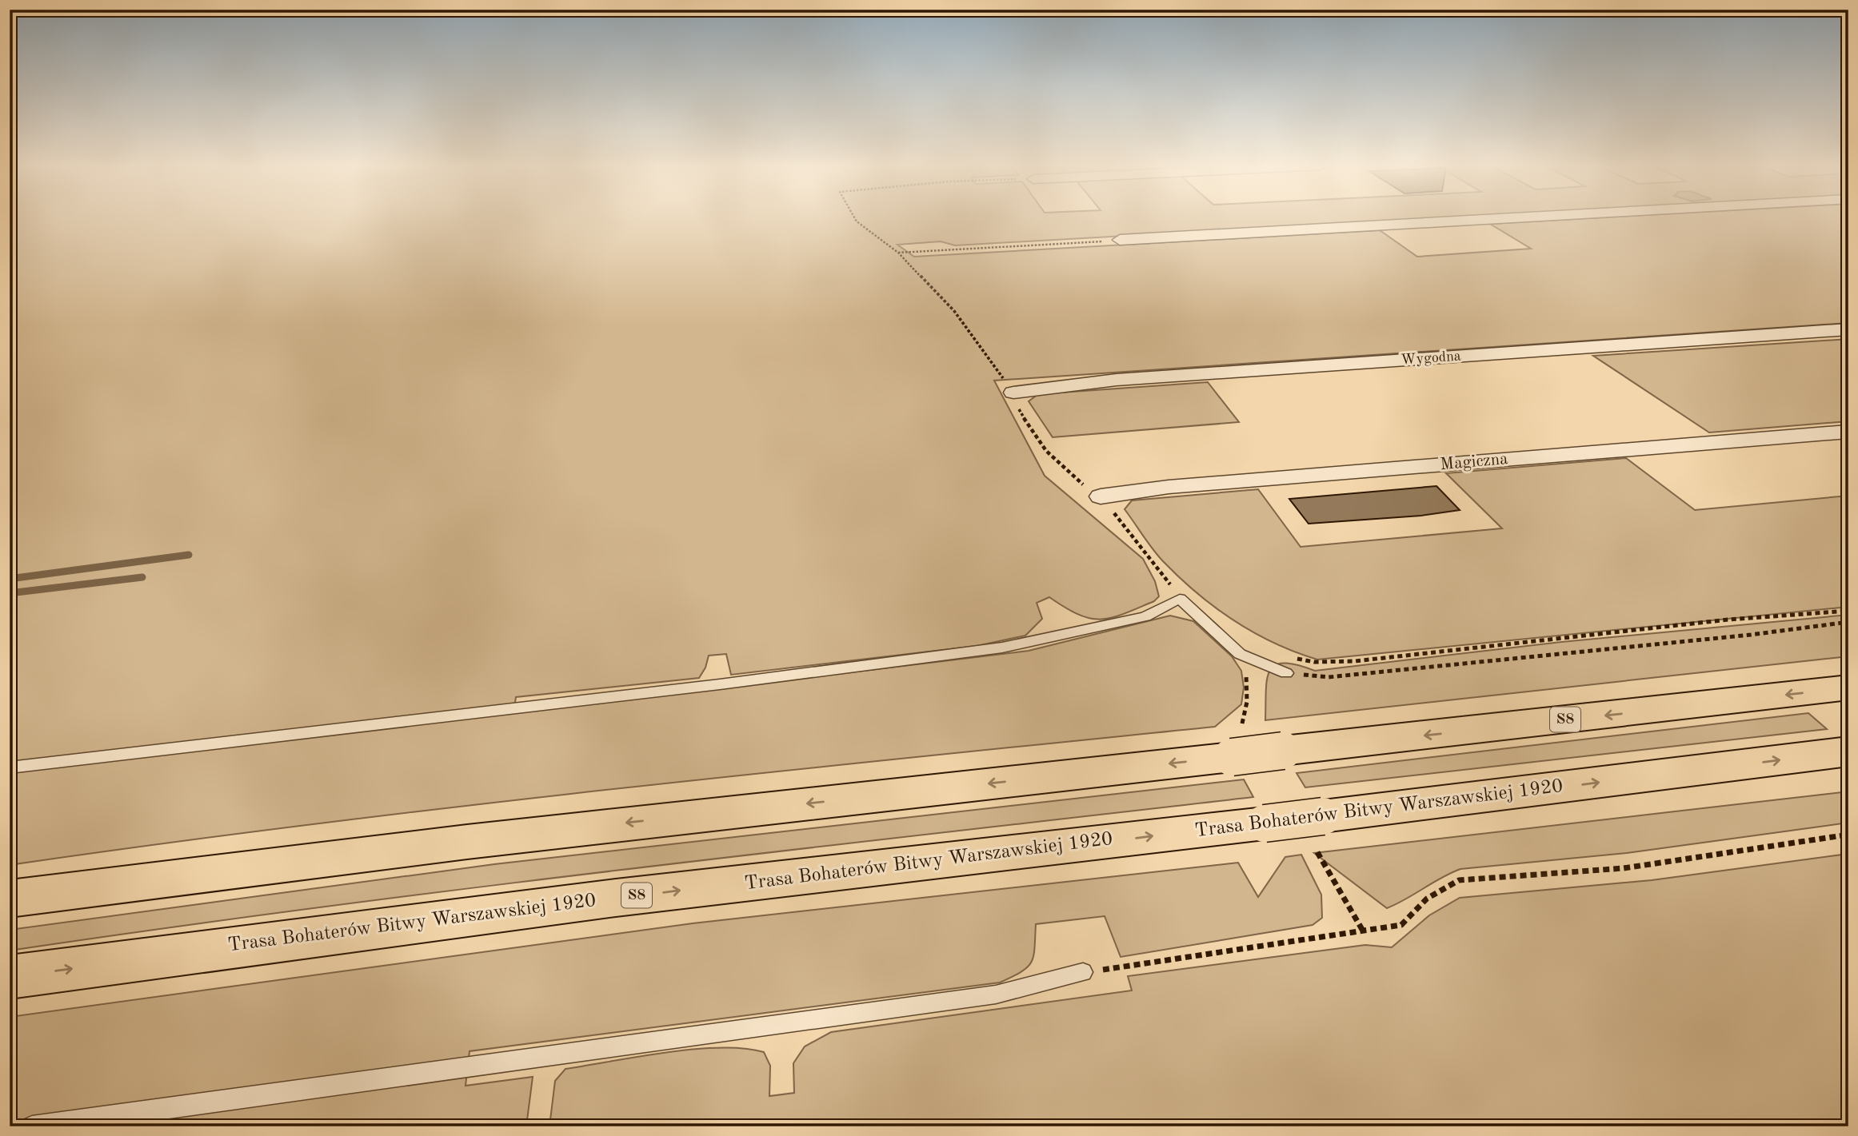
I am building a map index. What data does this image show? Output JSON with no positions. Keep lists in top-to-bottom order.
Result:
{
  "streets": {
    "highway": ["S8", "Trasa Bohaterów Bitwy Warszawskiej 1920"],
    "street": ["Wygodna", "Magiczna"]
  }
}
